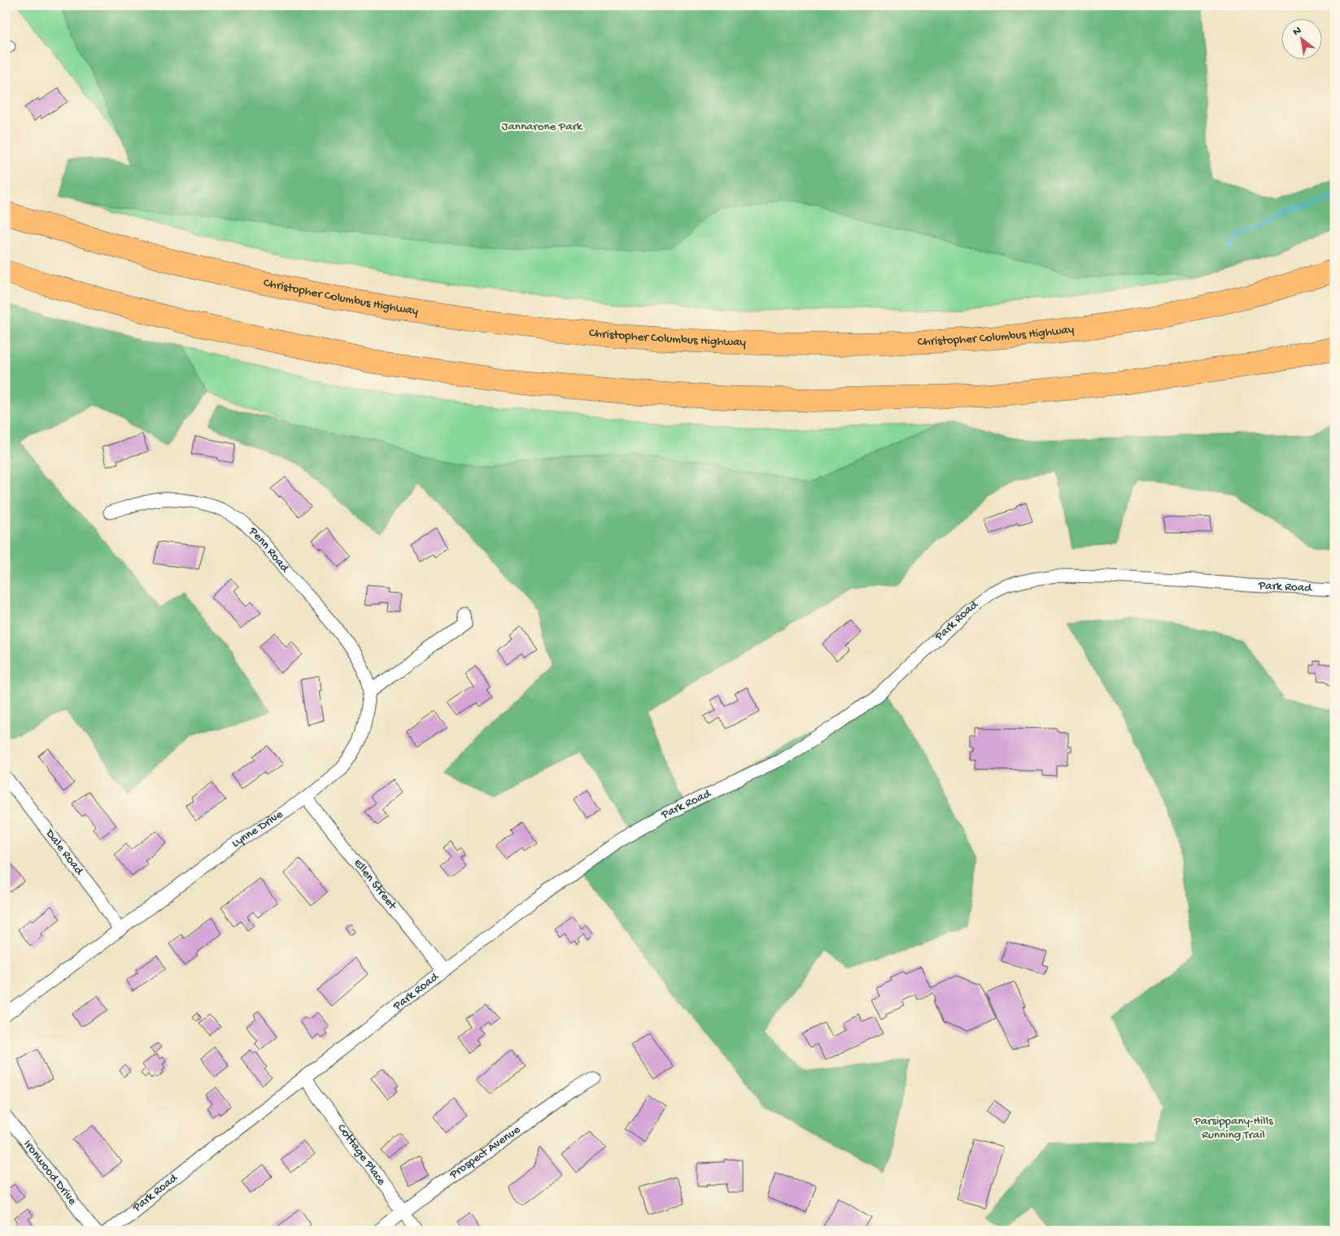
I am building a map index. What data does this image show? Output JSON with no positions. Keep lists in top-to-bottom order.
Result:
{
  "streets": {
    "highway": ["Christopher Columbus Highway"],
    "street": [
      "Penn Road",
      "Park Road",
      "Lynne Drive",
      "Dale Road",
      "Ellen Street",
      "Prospect Avenue",
      "Cottage Place",
      "Ironwood Drive"
    ]
  },
  "crossings": [
    ["Penn Road", "Lynne Drive"],
    ["Park Road", "Ellen Street"],
    ["Park Road", "Cottage Place"],
    ["Lynne Drive", "Dale Road"],
    ["Lynne Drive", "Ellen Street"],
    ["Prospect Avenue", "Cottage Place"]
  ],
  "parks": ["Jannarone Park", "Parsippany-Hills Running Trail"],
  "north": "top left"
}
